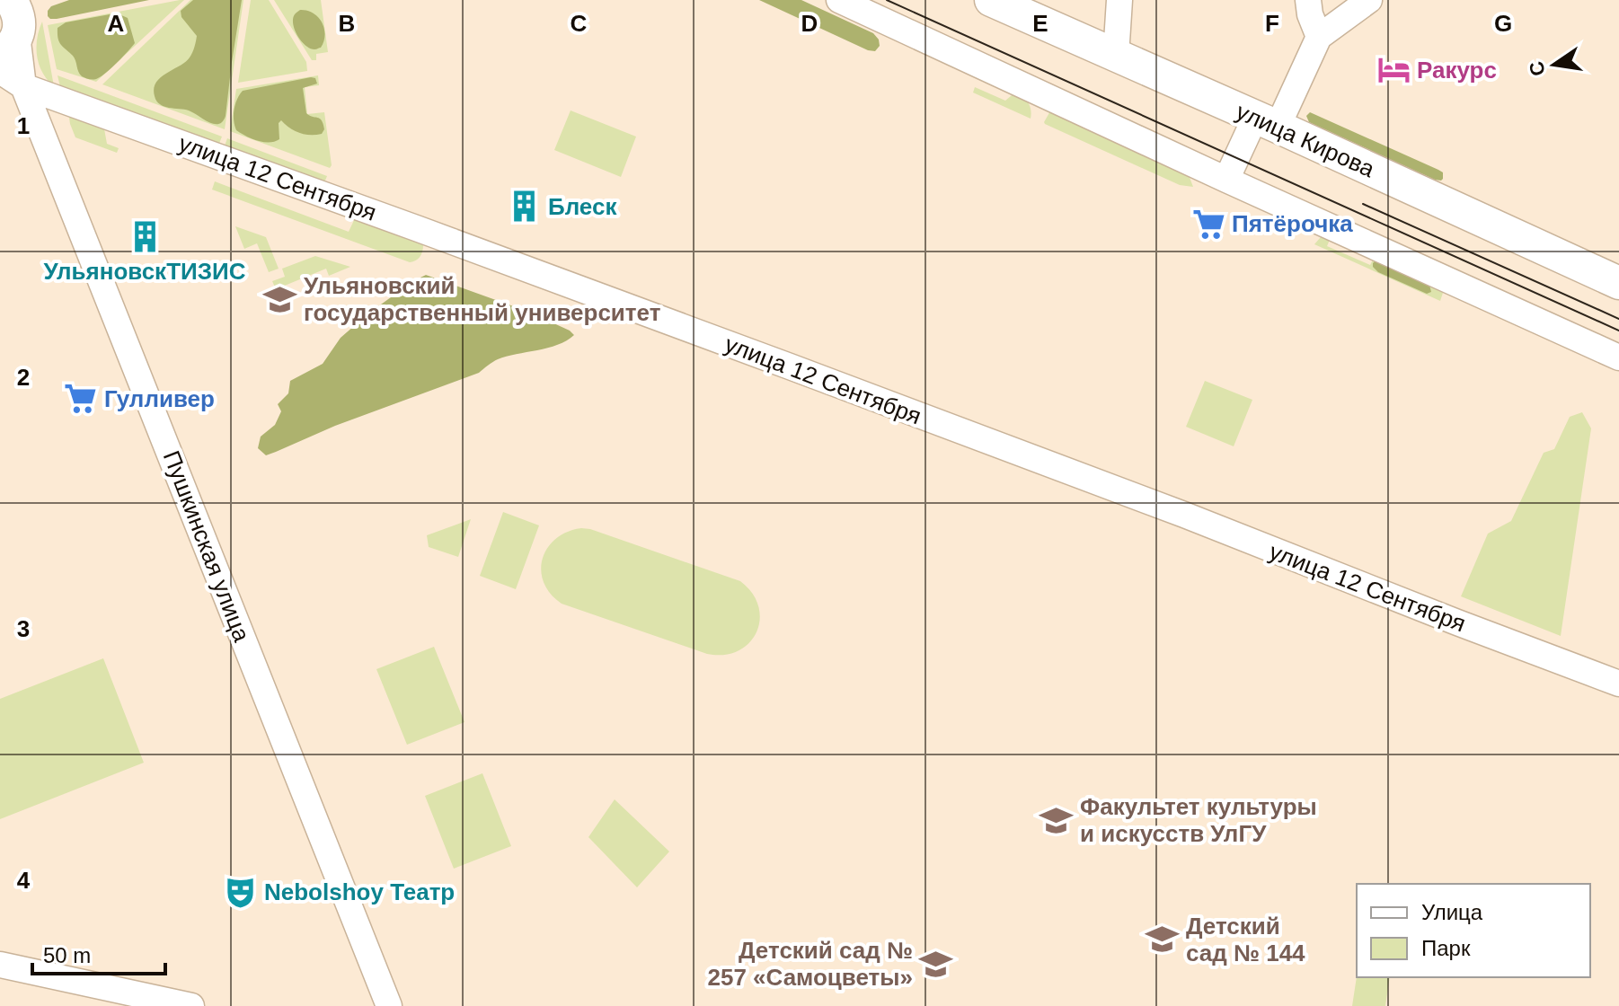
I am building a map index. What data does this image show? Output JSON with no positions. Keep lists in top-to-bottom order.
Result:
{
  "streets": {
    "main road": ["улица Кирова"],
    "street": ["улица 12 Сентября", "Пушкинская улица"]
  },
  "crossings": [
    ["улица 12 Сентября", "Пушкинская улица"]
  ],
  "places": {
    "hotel": ["Ракурс"],
    "building": ["Блеск", "УльяновскТИЗИС"],
    "supermarket": ["Пятёрочка", "Гулливер"],
    "school or university": [
      "Ульяновский государственный университет",
      "Факультет культуры и искусств УлГУ",
      "Детский сад № 144",
      "Детский сад № 257 «Самоцветы»"
    ],
    "theatre": ["Nebolshoy Театр"]
  },
  "legend": ["Улица", "Парк"],
  "scale_bar": "50 m",
  "north": "left",
  "grid": {
    "columns": [
      "A",
      "B",
      "C",
      "D",
      "E",
      "F",
      "G"
    ],
    "rows": [
      "1",
      "2",
      "3",
      "4"
    ]
  }
}
